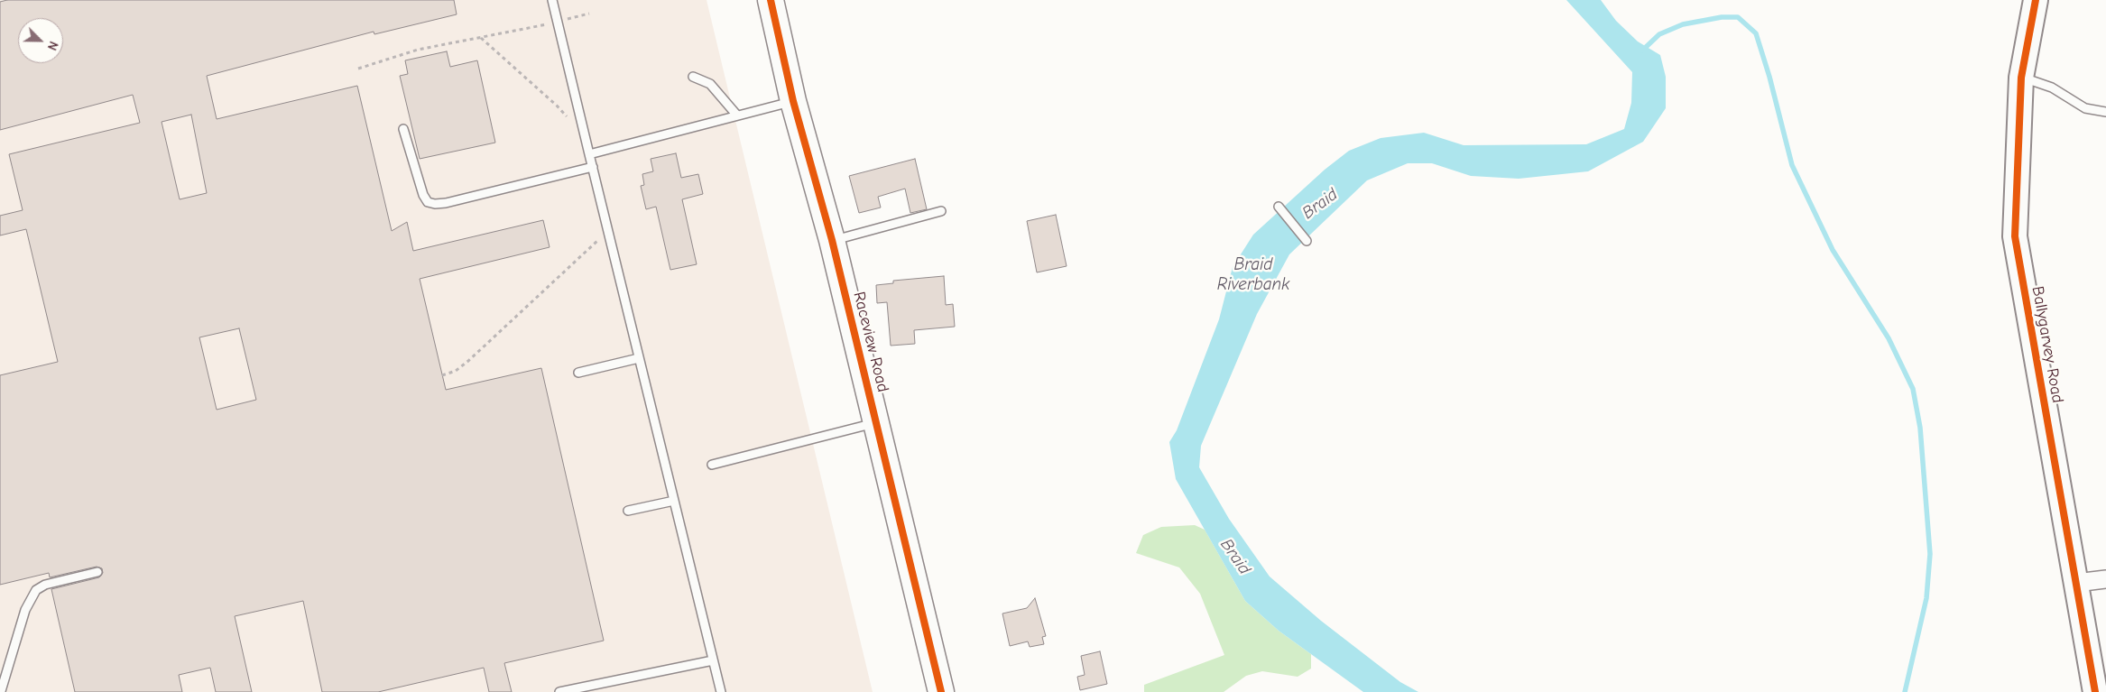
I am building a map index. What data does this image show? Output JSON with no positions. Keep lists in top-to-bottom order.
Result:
{
  "streets": {
    "main road": ["Raceview Road"],
    "street": ["Ballygarvey Road"]
  },
  "water": ["Braid", "Braid Riverbank"],
  "north": "bottom right"
}
